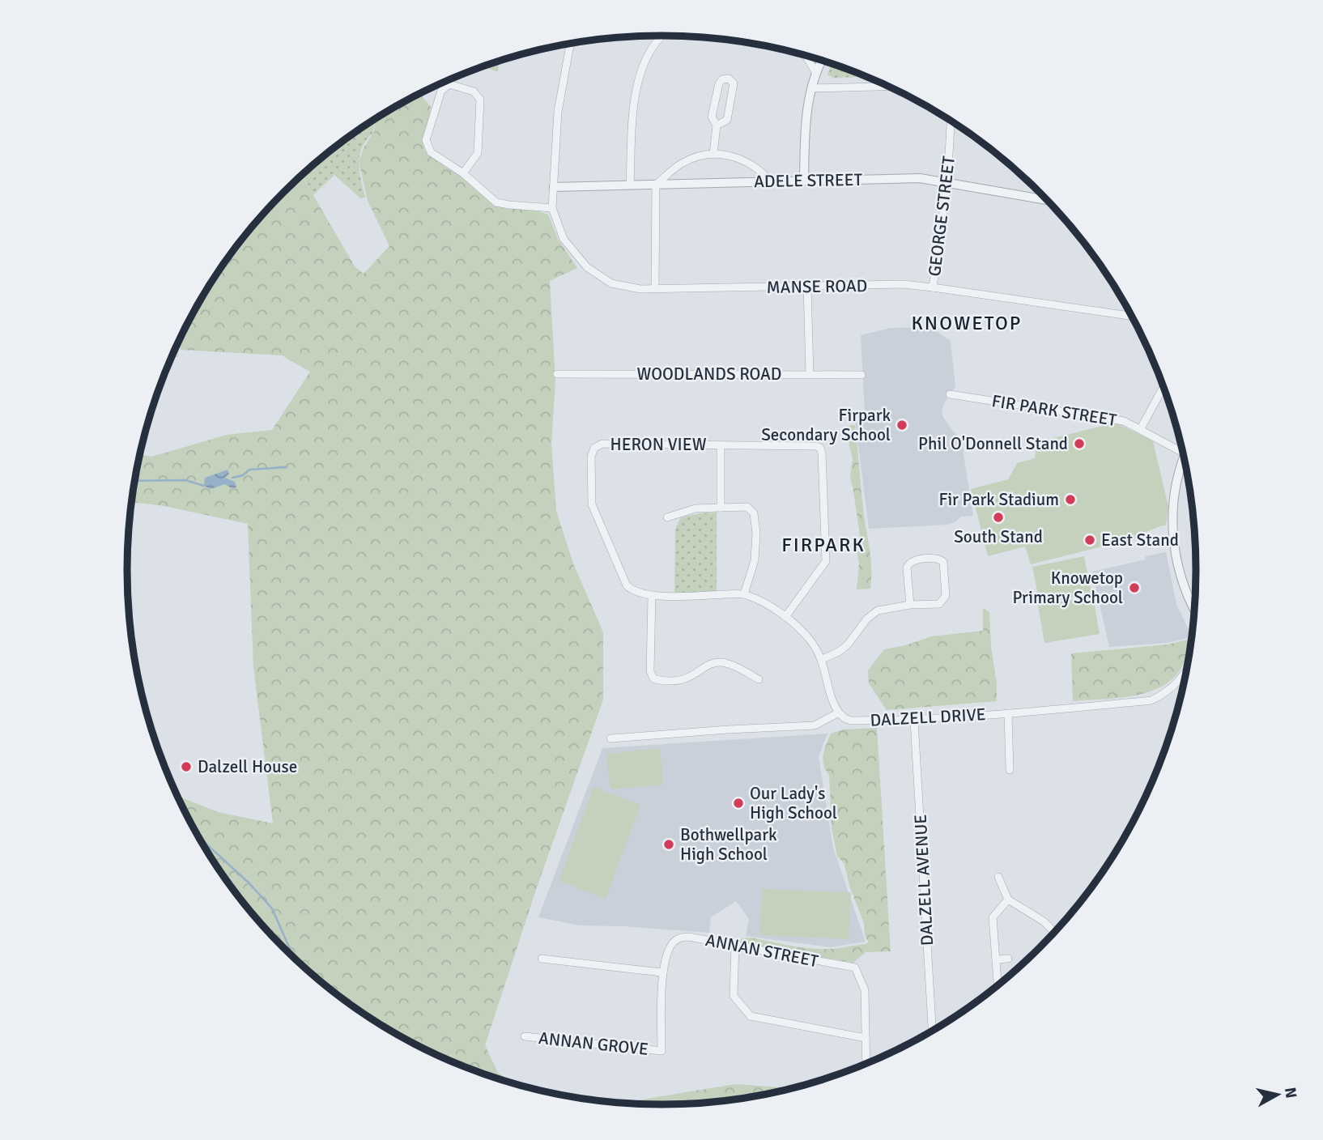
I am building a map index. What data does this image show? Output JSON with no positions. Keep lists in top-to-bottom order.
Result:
{
  "streets": {
    "street": [
      "ADELE STREET",
      "GEORGE STREET",
      "MANSE ROAD",
      "WOODLANDS ROAD",
      "FIR PARK STREET",
      "HERON VIEW",
      "DALZELL DRIVE",
      "DALZELL AVENUE",
      "ANNAN STREET",
      "ANNAN GROVE"
    ]
  },
  "crossings": [
    ["ADELE STREET", "GEORGE STREET"],
    ["ADELE STREET", "MANSE ROAD"],
    ["GEORGE STREET", "MANSE ROAD"],
    ["HERON VIEW", "DALZELL DRIVE"],
    ["DALZELL DRIVE", "DALZELL AVENUE"],
    ["ANNAN STREET", "ANNAN GROVE"]
  ],
  "districts": ["KNOWETOP", "FIRPARK"],
  "places": [
    "Firpark Secondary School",
    "Phil O'Donnell Stand",
    "Fir Park Stadium",
    "South Stand",
    "East Stand",
    "Knowetop Primary School",
    "Dalzell House",
    "Our Lady's High School",
    "Bothwellpark High School"
  ],
  "north": "right"
}
